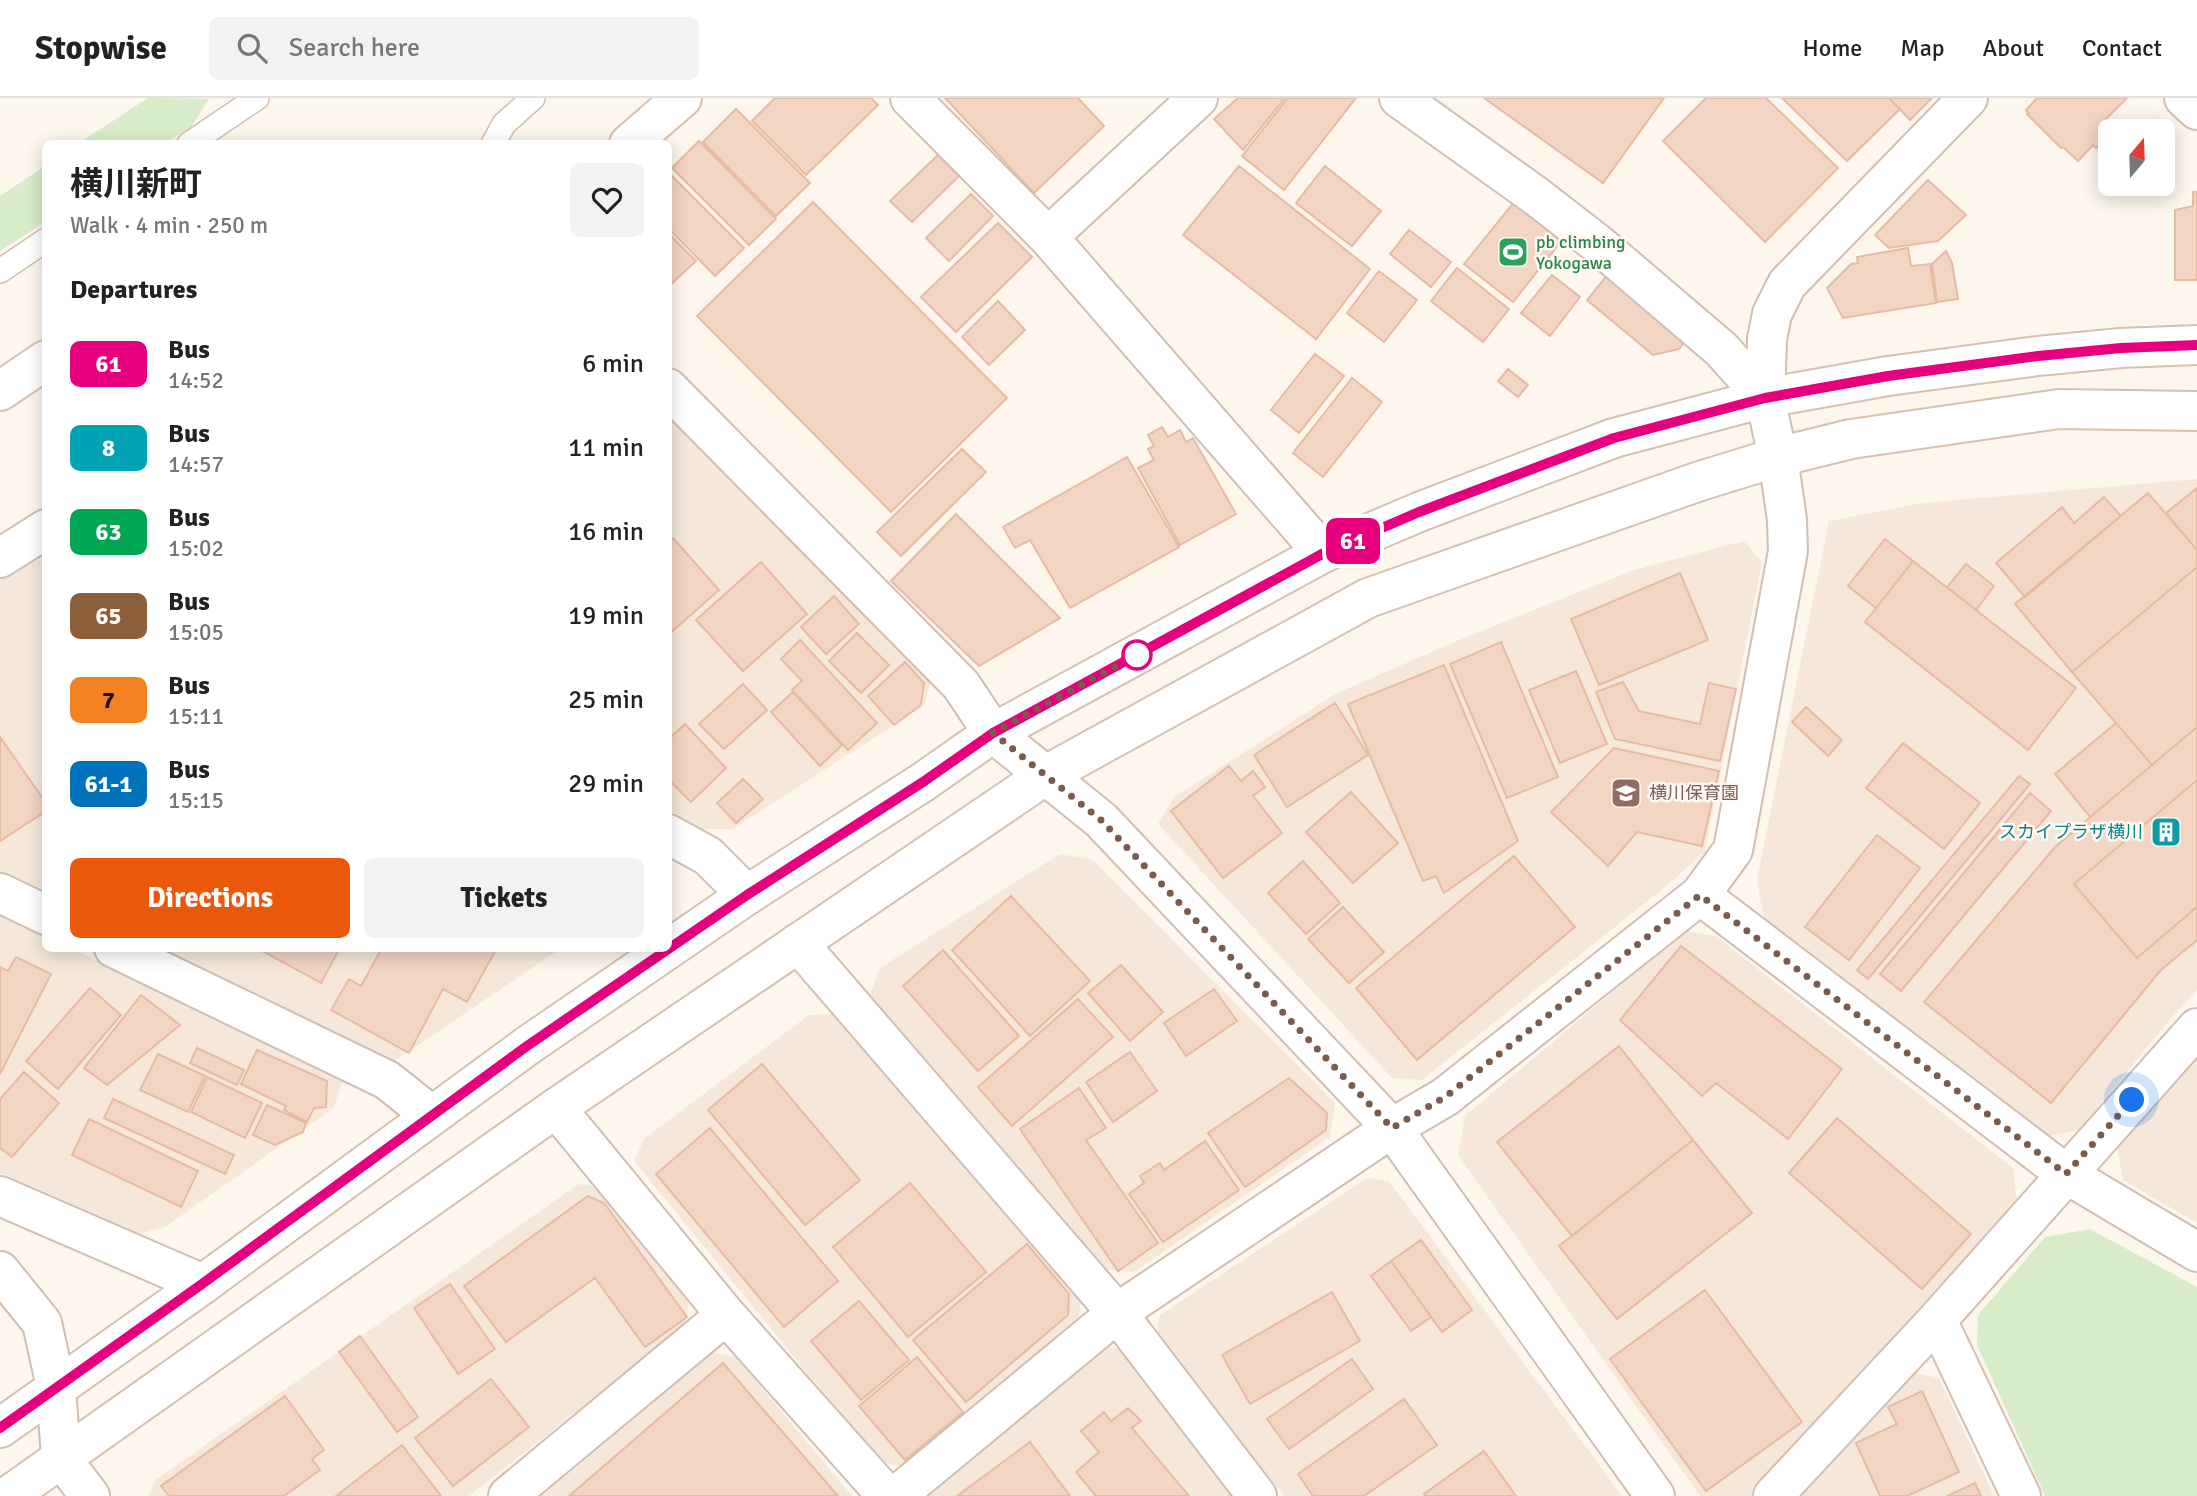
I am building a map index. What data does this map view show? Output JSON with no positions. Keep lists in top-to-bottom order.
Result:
{
  "places": {
    "sports": ["pb climbing Yokogawa"],
    "school or university": ["横川保育園"],
    "building": ["スカイプラザ横川"]
  },
  "lines": ["bus line 61"],
  "north": "top",
  "page": {
    "header": "Stopwise",
    "search": "Search here",
    "nav": [
      "Home",
      "Map",
      "About",
      "Contact"
    ],
    "on_map": "61",
    "heading": [
      ["横川新町", "Walk · 4 min · 250 m"],
      "Departures"
    ],
    "list": [
      {
        "mark": "61",
        "name": "Bus",
        "note": "14:52",
        "value": "6 min"
      },
      {
        "mark": "8",
        "name": "Bus",
        "note": "14:57",
        "value": "11 min"
      },
      {
        "mark": "63",
        "name": "Bus",
        "note": "15:02",
        "value": "16 min"
      },
      {
        "mark": "65",
        "name": "Bus",
        "note": "15:05",
        "value": "19 min"
      },
      {
        "mark": "7",
        "name": "Bus",
        "note": "15:11",
        "value": "25 min"
      },
      {
        "mark": "61-1",
        "name": "Bus",
        "note": "15:15",
        "value": "29 min"
      }
    ],
    "buttons": ["Directions", "Tickets"]
  }
}
